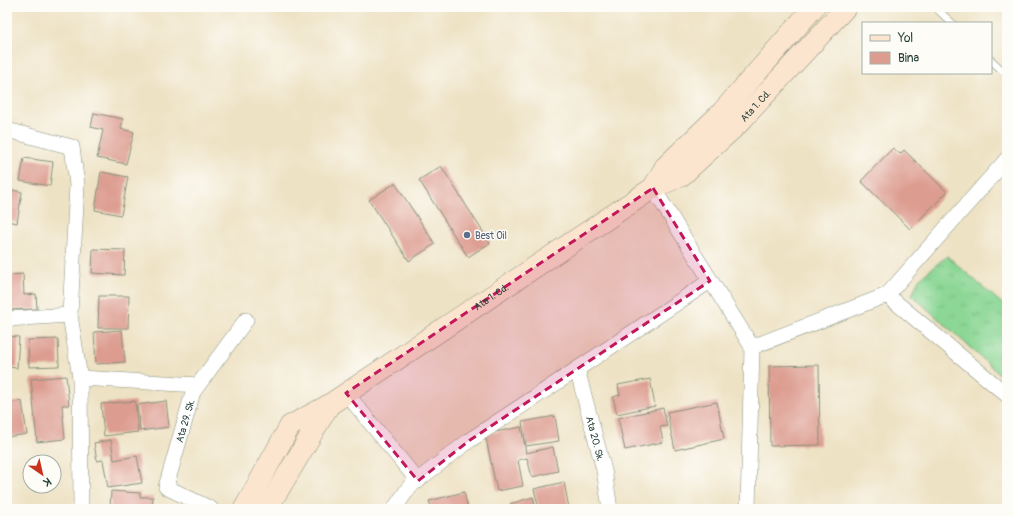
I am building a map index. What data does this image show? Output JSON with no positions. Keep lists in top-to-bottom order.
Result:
{
  "streets": {
    "street": ["Ata 1. Cd.", "Ata 29. Sk.", "Ata 20. Sk."]
  },
  "places": ["Best Oil"],
  "legend": ["Yol", "Bina"],
  "north": "bottom right"
}
